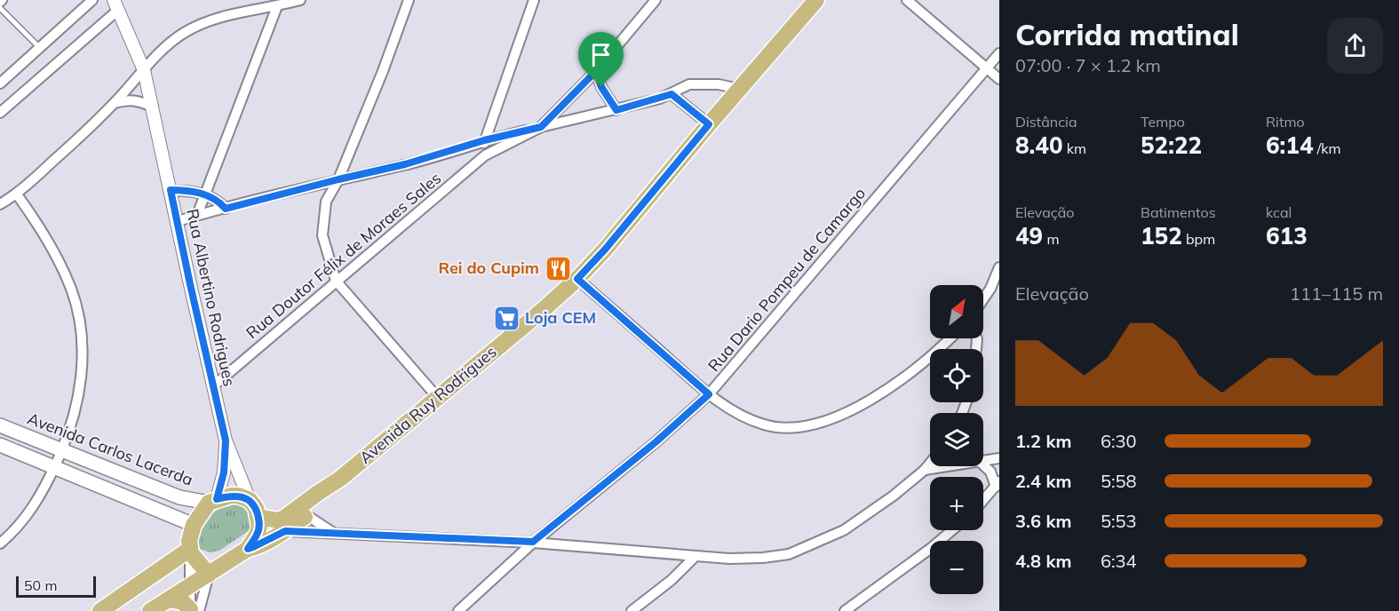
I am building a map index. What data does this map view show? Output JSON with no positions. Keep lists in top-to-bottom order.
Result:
{
  "streets": {
    "main road": ["Avenida Ruy Rodrigues", "Avenida Carlos Lacerda"],
    "street": ["Rua Doutor Félix de Moraes Sales", "Rua Dario Pompeu de Camargo", "Rua Albertino Rodrigues"]
  },
  "crossings": [
    ["Rua Doutor Félix de Moraes Sales", "Rua Albertino Rodrigues"],
    ["Rua Albertino Rodrigues", "Avenida Ruy Rodrigues"],
    ["Rua Albertino Rodrigues", "Avenida Carlos Lacerda"],
    ["Avenida Ruy Rodrigues", "Avenida Carlos Lacerda"]
  ],
  "places": {
    "restaurant": ["Rei do Cupim"],
    "supermarket": ["Loja CEM"]
  },
  "scale_bar": "50 m",
  "north": "top right",
  "page": {
    "heading": ["Corrida matinal", "07:00 · 7 × 1.2 km"],
    "stats": [
      ["Distância", "8.40 km"],
      ["Tempo", "52:22"],
      ["Ritmo", "6:14 /km"],
      ["Elevação", "49 m"],
      ["Batimentos", "152 bpm"],
      ["kcal", "613"]
    ],
    "chart": ["Elevação", "111–115 m"],
    "map_buttons": ["+", "−"],
    "list": [
      {
        "name": "1.2 km",
        "note": "6:30"
      },
      {
        "name": "2.4 km",
        "note": "5:58"
      },
      {
        "name": "3.6 km",
        "note": "5:53"
      },
      {
        "name": "4.8 km",
        "note": "6:34"
      }
    ],
    "scale": "50 m"
  }
}
